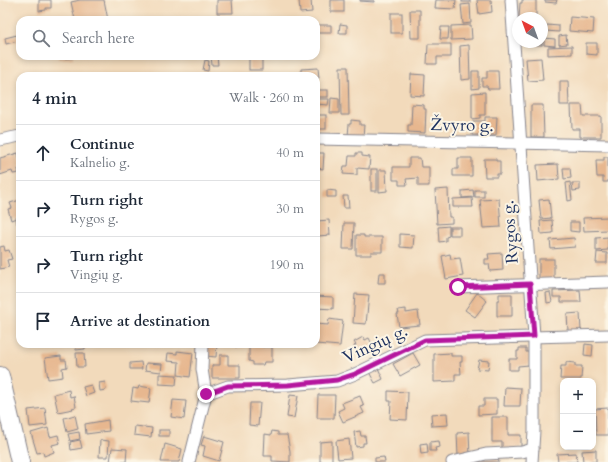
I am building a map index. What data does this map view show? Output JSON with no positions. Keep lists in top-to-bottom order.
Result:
{
  "streets": {
    "street": ["Žvyro g.", "Rygos g.", "Vingių g."]
  },
  "crossings": [
    ["Žvyro g.", "Rygos g."],
    ["Rygos g.", "Vingių g."]
  ],
  "north": "top left",
  "page": {
    "search": "Search here",
    "heading": ["4 min", "Walk · 260 m"],
    "list": [
      ["Continue", "Kalnelio g.", "40 m"],
      ["Turn right", "Rygos g.", "30 m"],
      ["Turn right", "Vingių g.", "190 m"],
      "Arrive at destination"
    ],
    "map_buttons": ["+", "−"]
  }
}
